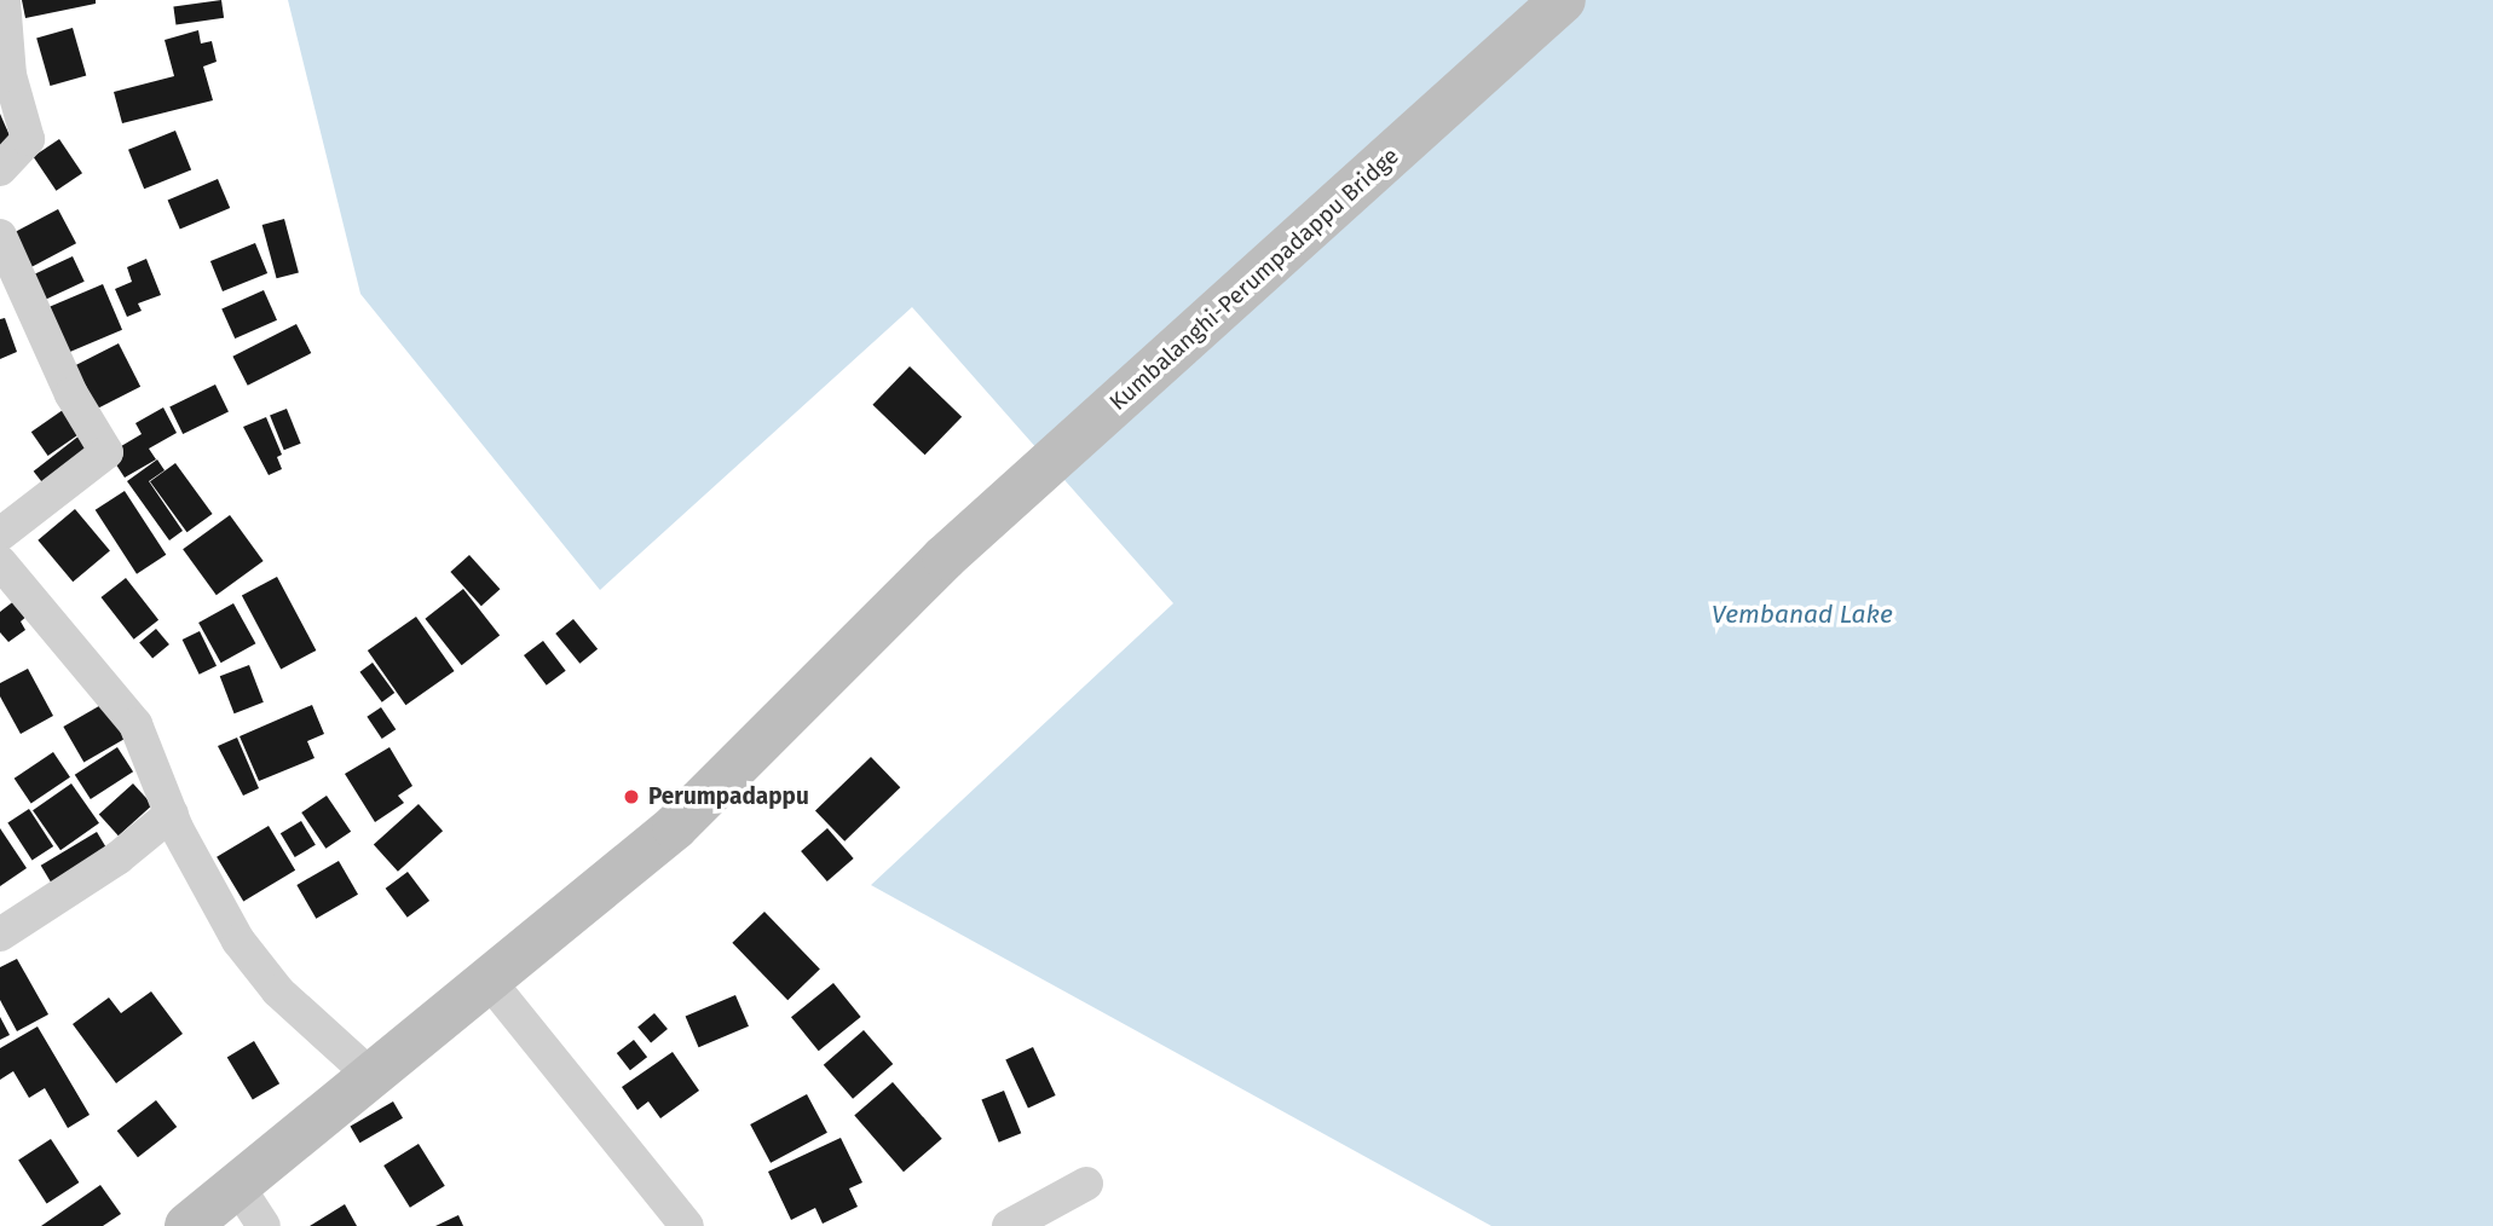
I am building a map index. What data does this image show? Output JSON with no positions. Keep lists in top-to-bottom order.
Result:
{
  "streets": {
    "main road": ["Kumbalanghi-Perumpadappu Bridge"]
  },
  "water": ["Vembanad Lake"],
  "places": ["Perumpadappu"]
}
